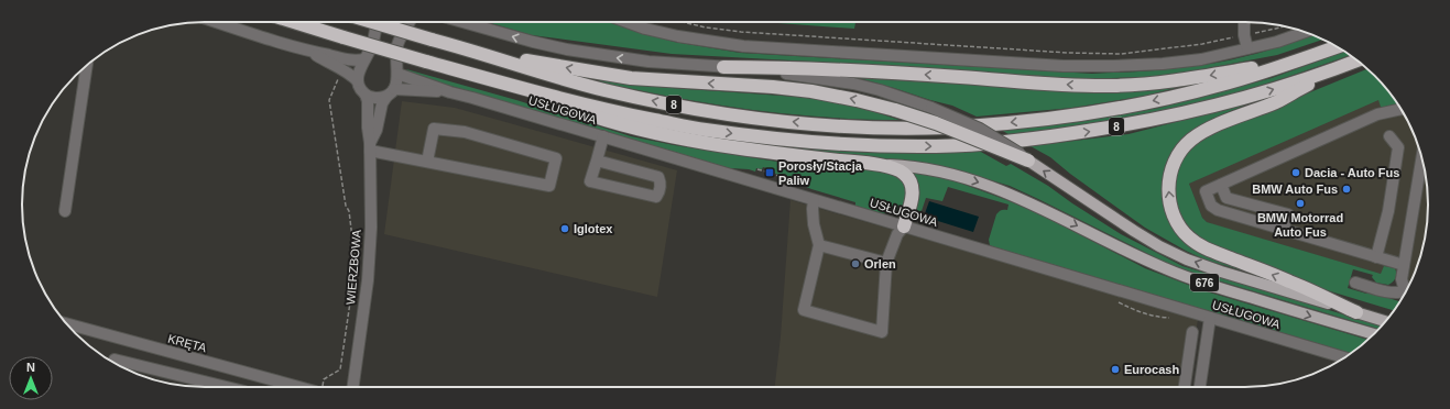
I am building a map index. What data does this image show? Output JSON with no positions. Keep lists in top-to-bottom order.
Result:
{
  "streets": {
    "highway": ["8"],
    "main road": ["676"],
    "street": ["USŁUGOWA", "WIERZBOWA", "KRĘTA"]
  },
  "places": {
    "transit": ["Porosły/Stacja Paliw"],
    "other": [
      "Dacia - Auto Fus",
      "BMW Auto Fus",
      "BMW Motorrad Auto Fus",
      "Iglotex",
      "Orlen",
      "Eurocash"
    ]
  },
  "north": "top"
}
